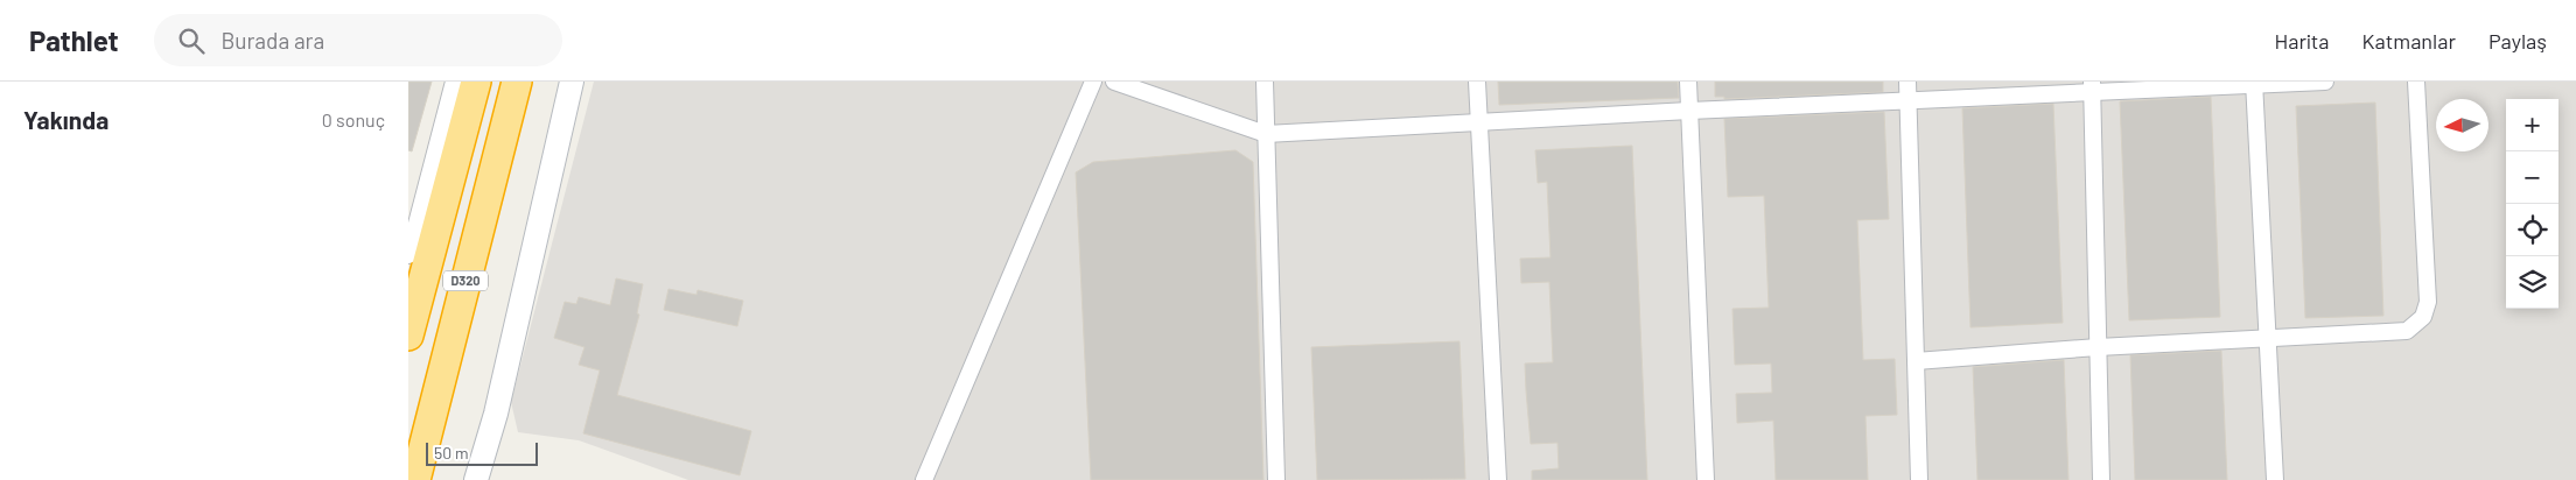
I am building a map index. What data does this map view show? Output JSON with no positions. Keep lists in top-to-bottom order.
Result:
{
  "streets": {
    "highway": ["D320"]
  },
  "scale_bar": "50 m",
  "north": "left",
  "page": {
    "header": "Pathlet",
    "search": "Burada ara",
    "nav": ["Harita", "Katmanlar", "Paylaş"],
    "heading": ["Yakında", "0 sonuç"],
    "map_buttons": ["+", "−"],
    "scale": "50 m"
  }
}
